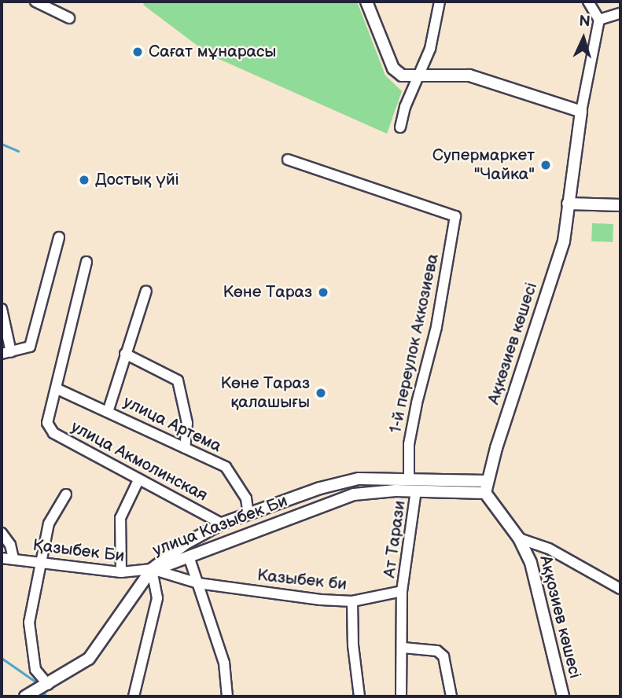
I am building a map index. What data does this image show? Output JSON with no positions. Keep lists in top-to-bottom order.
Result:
{
  "streets": {
    "main road": ["Ақкөзиев көшесі", "улица Казыбек Би", "Аққозиев көшесі"],
    "street": [
      "1-й переулок Аккозиева",
      "улица Артема",
      "улица Акмолинская",
      "Ат Тарази",
      "Қазыбек Би",
      "Казыбек би"
    ]
  },
  "crossings": [
    ["1-й переулок Аккозиева", "улица Казыбек Би"],
    ["Ақкөзиев көшесі", "улица Казыбек Би"],
    ["Ақкөзиев көшесі", "Аққозиев көшесі"],
    ["улица Артема", "улица Акмолинская"],
    ["улица Артема", "улица Казыбек Би"],
    ["улица Акмолинская", "улица Казыбек Би"],
    ["улица Казыбек Би", "Ат Тарази"],
    ["улица Казыбек Би", "Қазыбек Би"],
    ["улица Казыбек Би", "Казыбек би"],
    ["улица Казыбек Би", "Аққозиев көшесі"],
    ["Ат Тарази", "Казыбек би"],
    ["Қазыбек Би", "Казыбек би"]
  ],
  "places": [
    "Сағат мұнарасы",
    "Супермаркет \"Чайка\"",
    "Достық үйі",
    "Көне Тараз",
    "Көне Тараз қалашығы"
  ],
  "north": "top"
}
